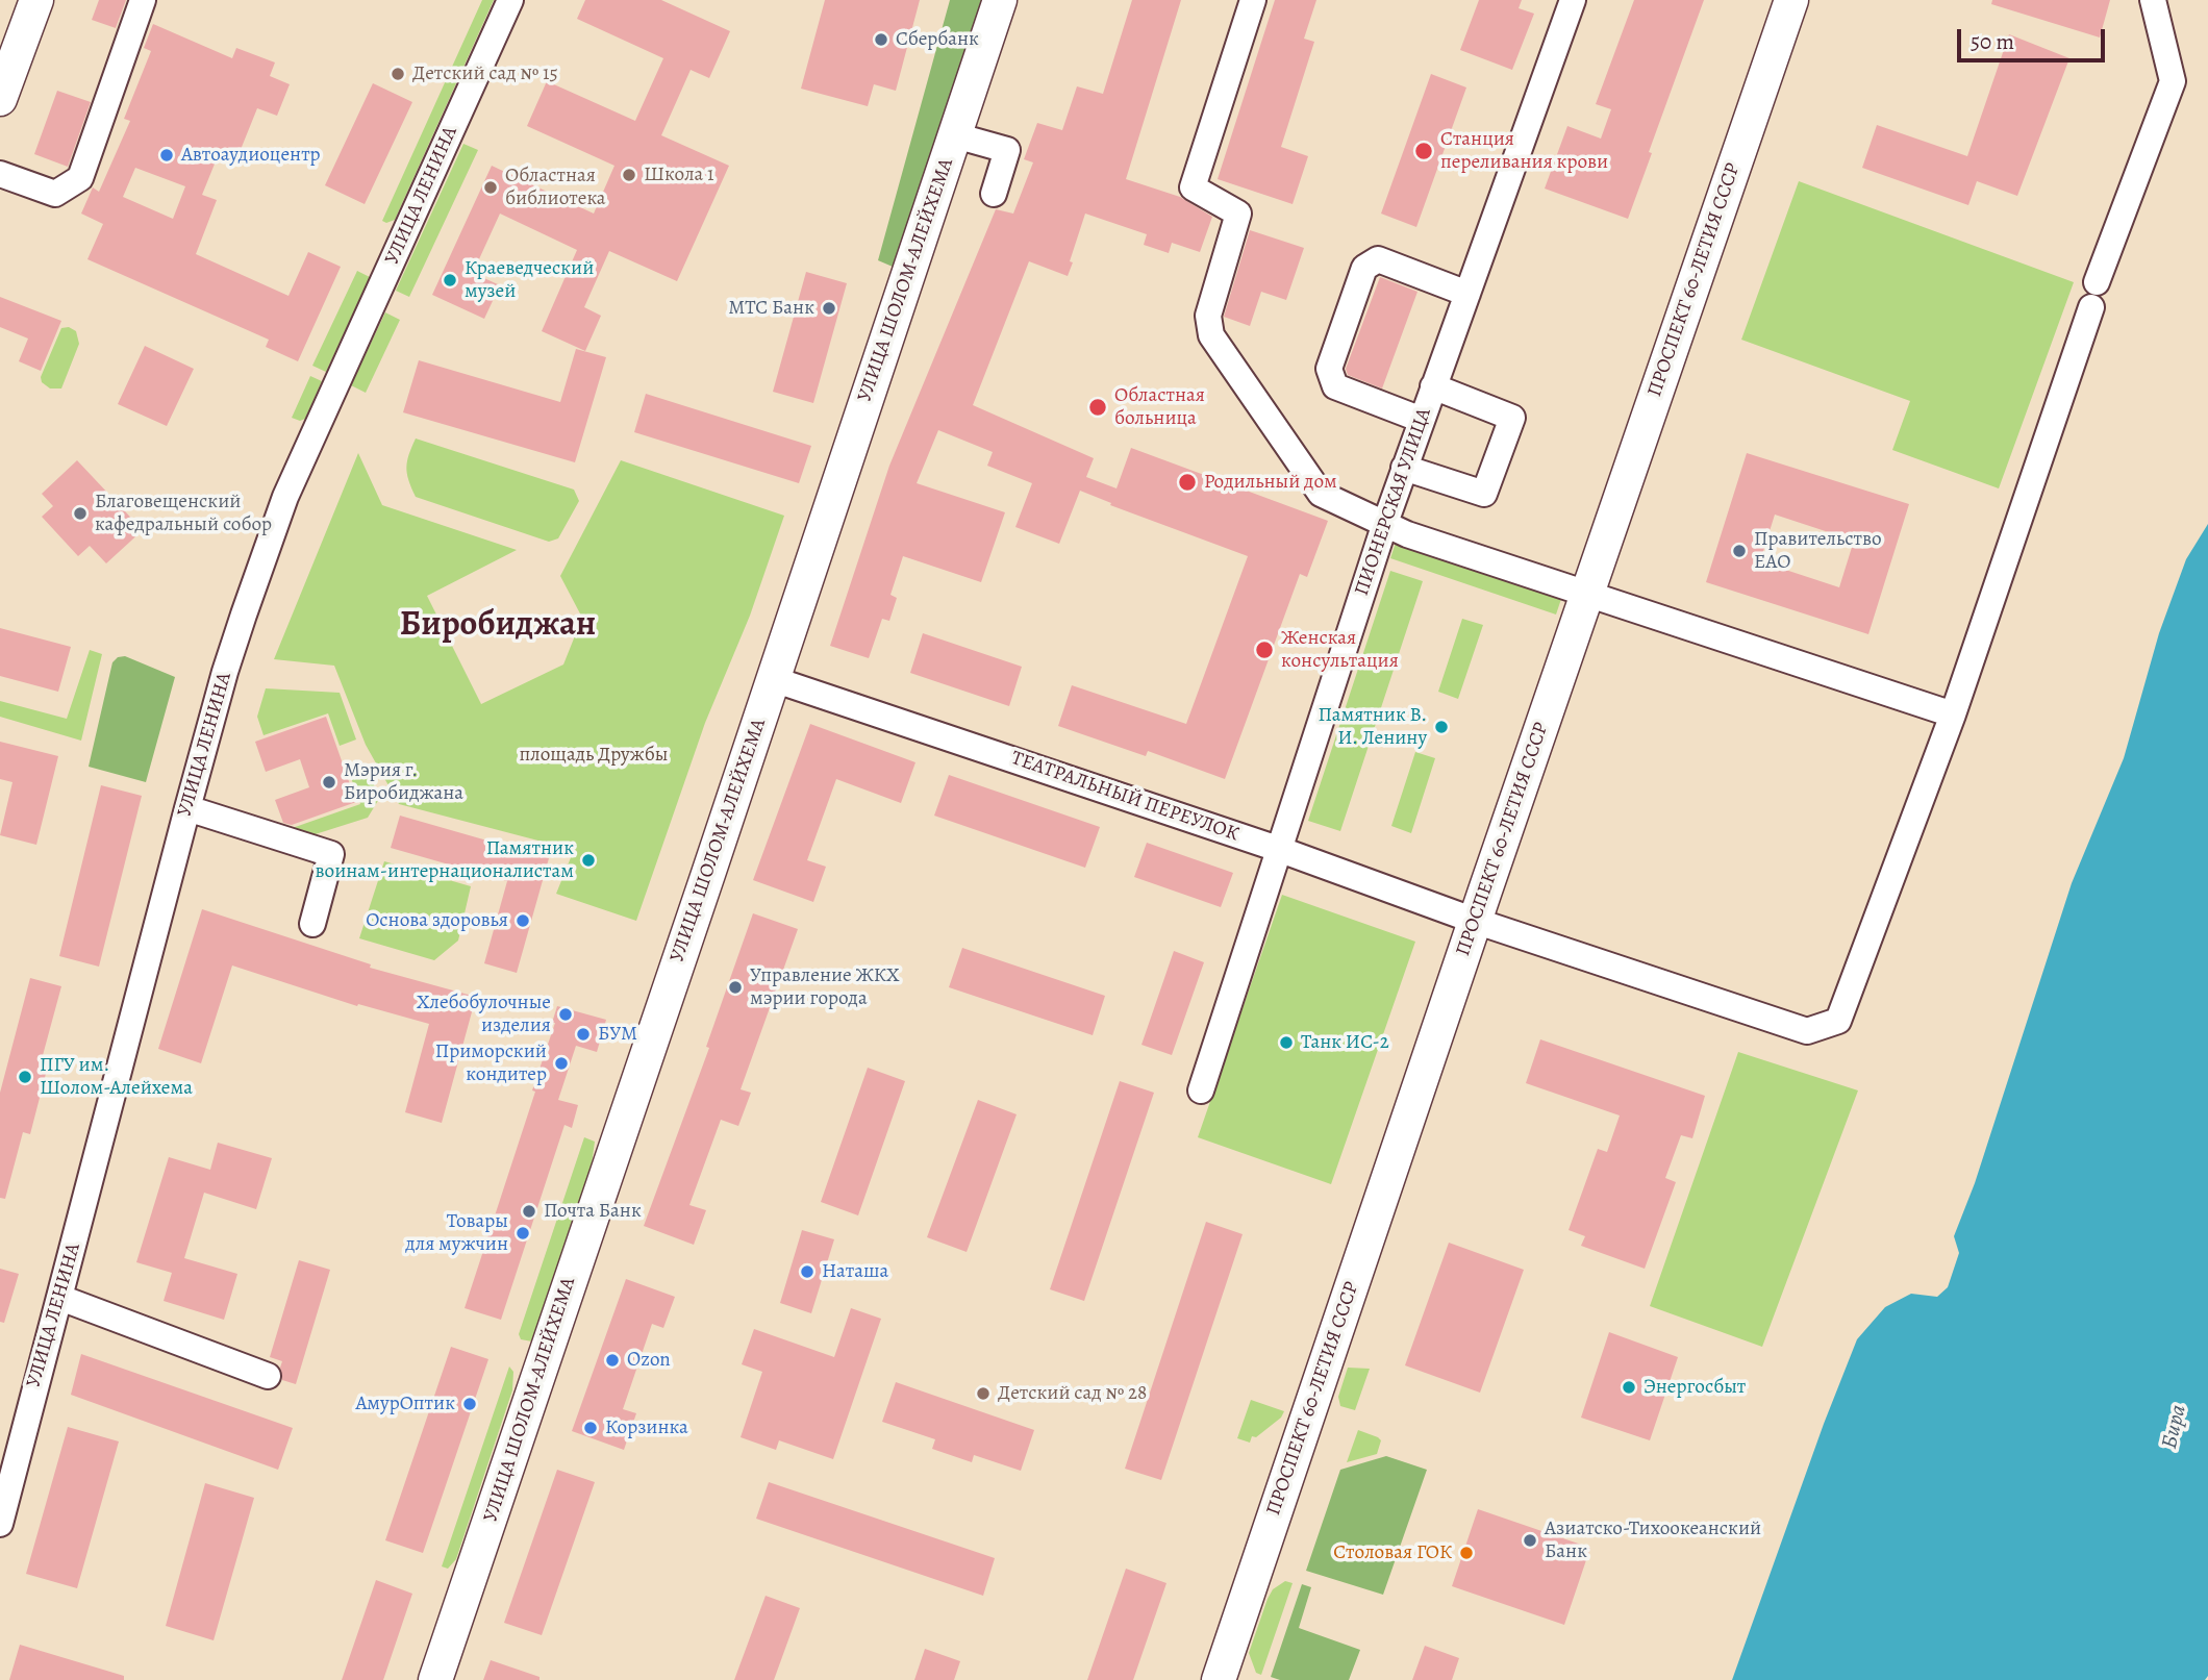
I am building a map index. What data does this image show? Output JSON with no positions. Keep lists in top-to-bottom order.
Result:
{
  "streets": {
    "main road": ["УЛИЦА ШОЛОМ-АЛЕЙХЕМА", "ПРОСПЕКТ 60-ЛЕТИЯ СССР"],
    "street": ["УЛИЦА ЛЕНИНА", "ПИОНЕРСКАЯ УЛИЦА", "ТЕАТРАЛЬНЫЙ ПЕРЕУЛОК"]
  },
  "crossings": [
    ["УЛИЦА ШОЛОМ-АЛЕЙХЕМА", "ТЕАТРАЛЬНЫЙ ПЕРЕУЛОК"],
    ["ПРОСПЕКТ 60-ЛЕТИЯ СССР", "ТЕАТРАЛЬНЫЙ ПЕРЕУЛОК"],
    ["ПИОНЕРСКАЯ УЛИЦА", "ТЕАТРАЛЬНЫЙ ПЕРЕУЛОК"]
  ],
  "districts": ["Биробиджан"],
  "water": ["Бира"],
  "parks": ["площадь Дружбы"],
  "places": [
    "Сбербанк",
    "Детский сад № 15",
    "Станция переливания крови",
    "Автоаудиоцентр",
    "Школа 1",
    "Областная библиотека",
    "Краеведческий музей",
    "МТС Банк",
    "Областная больница",
    "Родильный дом",
    "Благовещенский кафедральный собор",
    "Правительство ЕАО",
    "Женская консультация",
    "Памятник В. И. Ленину",
    "Мэрия г. Биробиджана",
    "Памятник воинам-интернационалистам",
    "Основа здоровья",
    "Управление ЖКХ мэрии города",
    "Хлебобулочные изделия",
    "БУМ",
    "Танк ИС-2",
    "Приморский кондитер",
    "ПГУ им. Шолом-Алейхема",
    "Почта Банк",
    "Товары для мужчин",
    "Наташа",
    "Ozon",
    "Энергосбыт",
    "Детский сад № 28",
    "АмурОптик",
    "Корзинка",
    "Азиатско-Тихоокеанский Банк",
    "Столовая ГОК"
  ],
  "scale_bar": "50 m"
}
